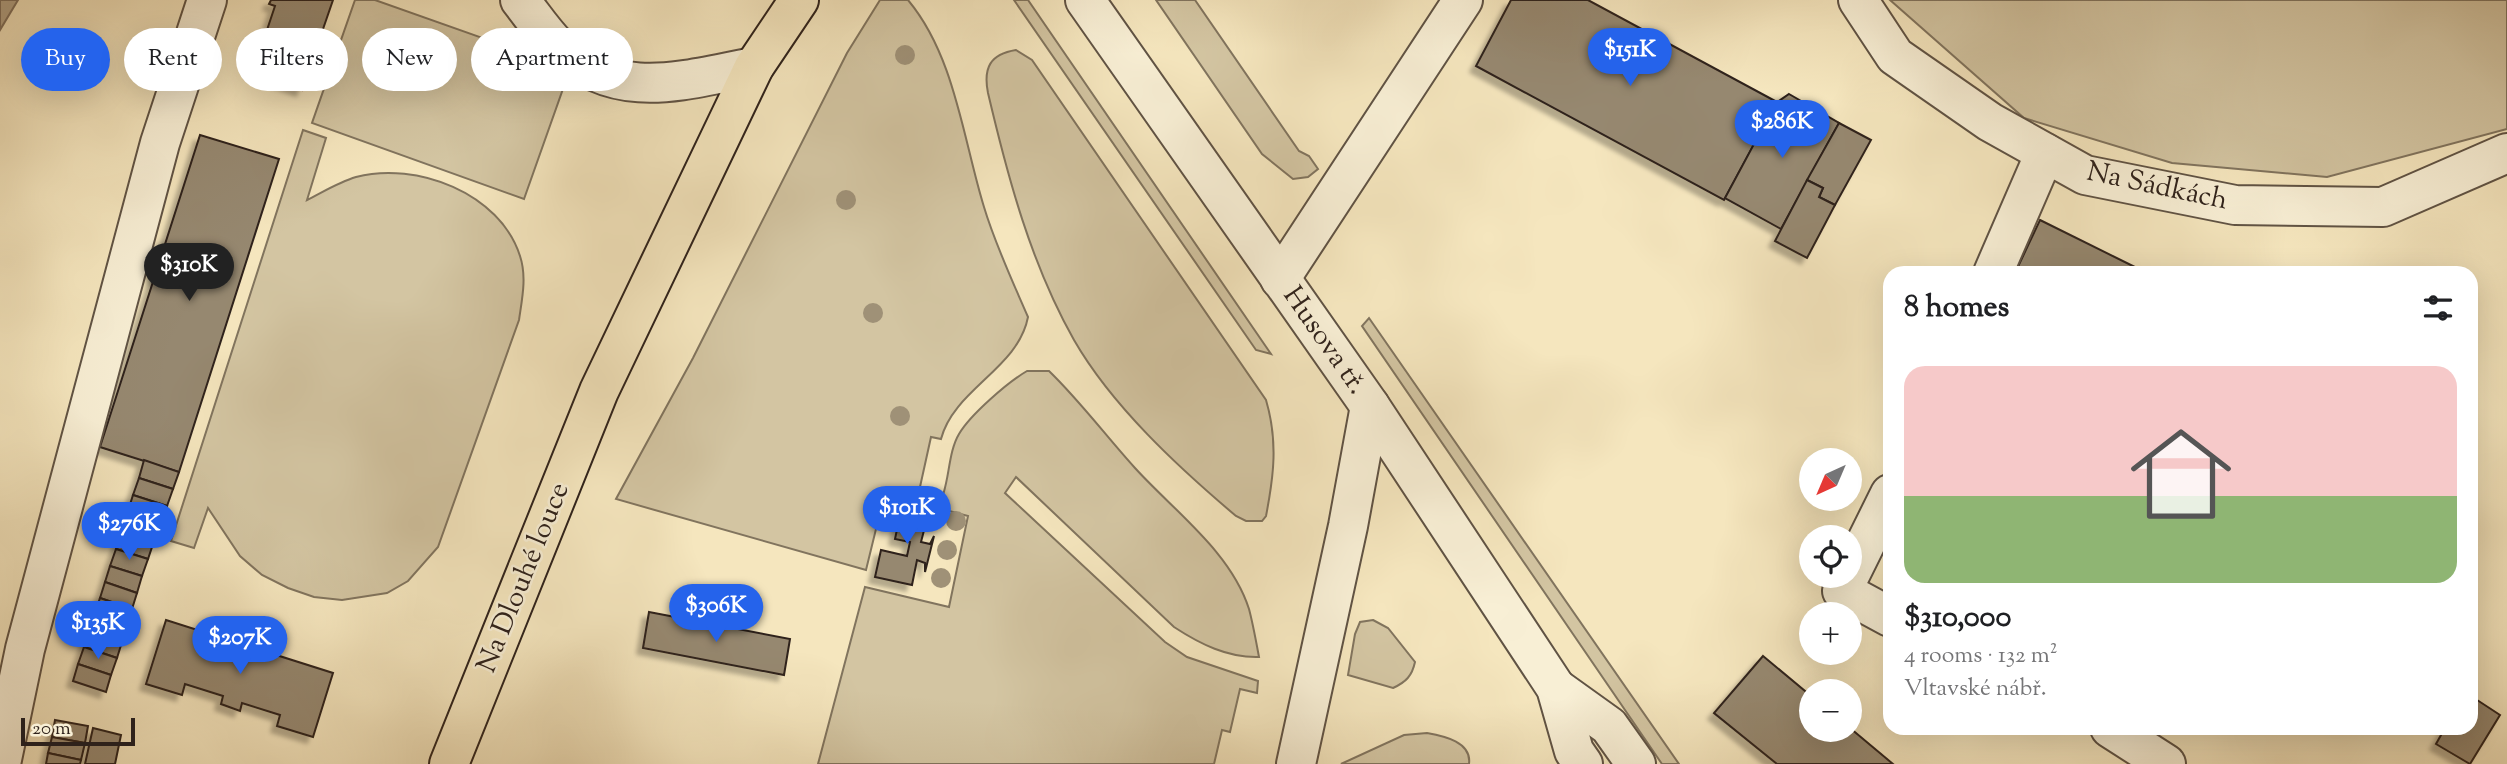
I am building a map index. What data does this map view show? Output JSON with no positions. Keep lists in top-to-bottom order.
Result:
{
  "streets": {
    "main road": ["Na Dlouhé louce"],
    "street": ["Na Sádkách", "Husova tř."]
  },
  "scale_bar": "20 m",
  "north": "bottom left",
  "page": {
    "price": [
      "$151K",
      "$286K",
      "$310K",
      "$101K",
      "$276K",
      "$306K",
      "$135K",
      "$207K"
    ],
    "chip": [
      "Buy",
      "Rent",
      "Filters",
      "New",
      "Apartment"
    ],
    "heading": "8 homes",
    "list": [
      {
        "name": "$310,000",
        "note": "4 rooms · 132 m² · Vltavské nábř."
      }
    ],
    "map_buttons": ["+", "−"],
    "scale": "20 m"
  }
}
